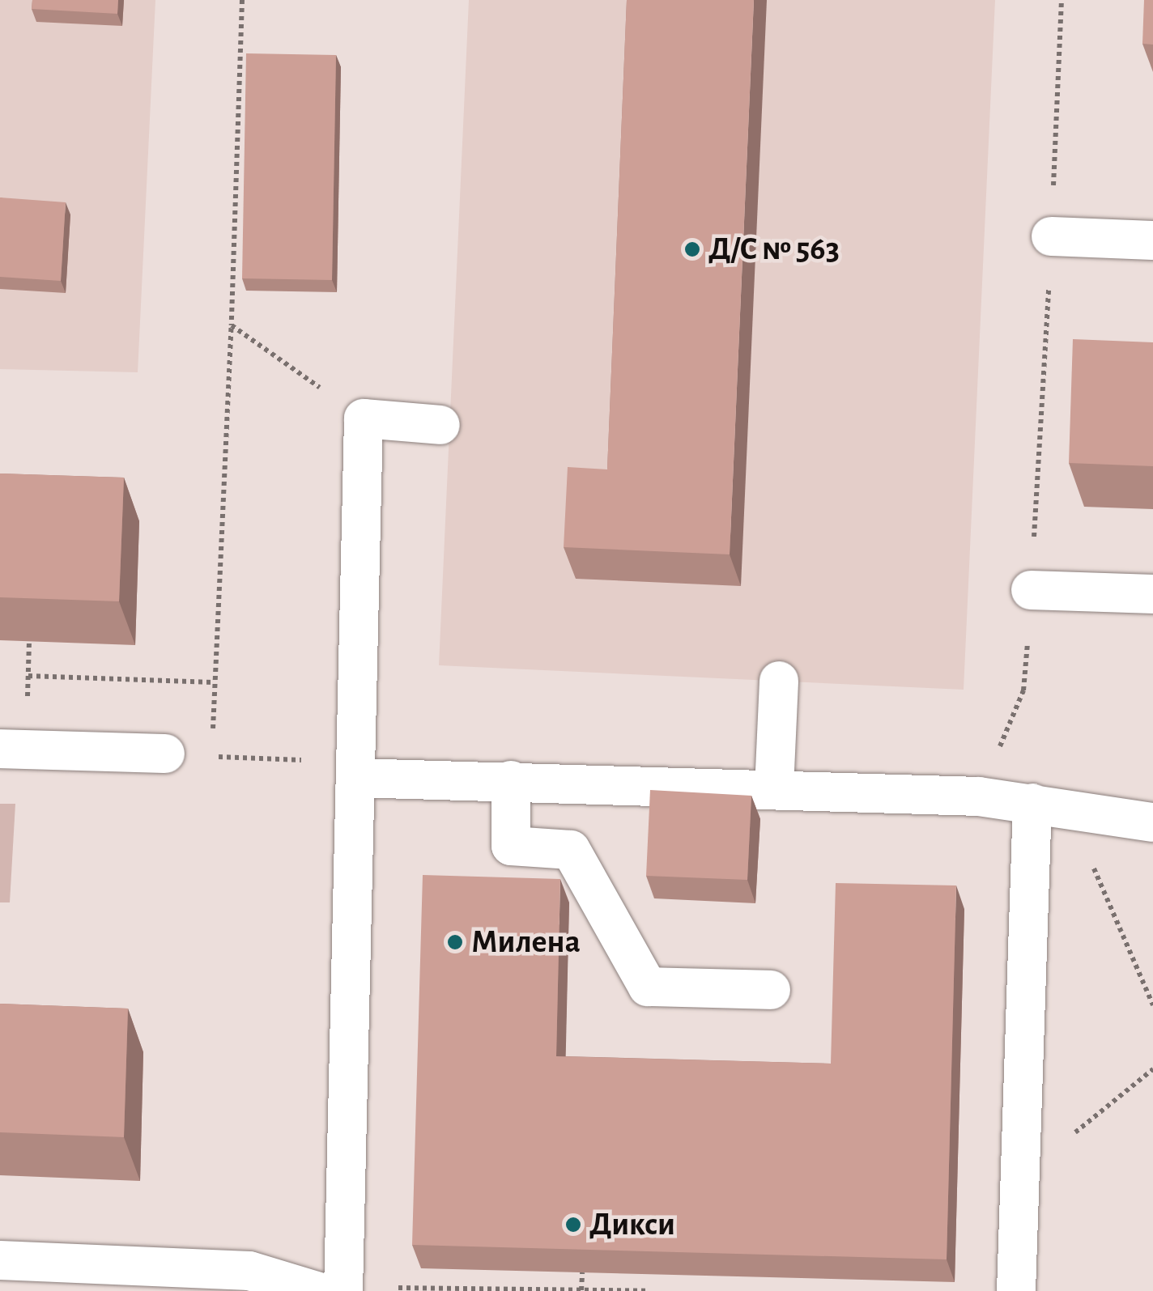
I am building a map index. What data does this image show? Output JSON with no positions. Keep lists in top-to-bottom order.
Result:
{
  "places": ["Д/C № 563", "Милена", "Дикси"]
}
